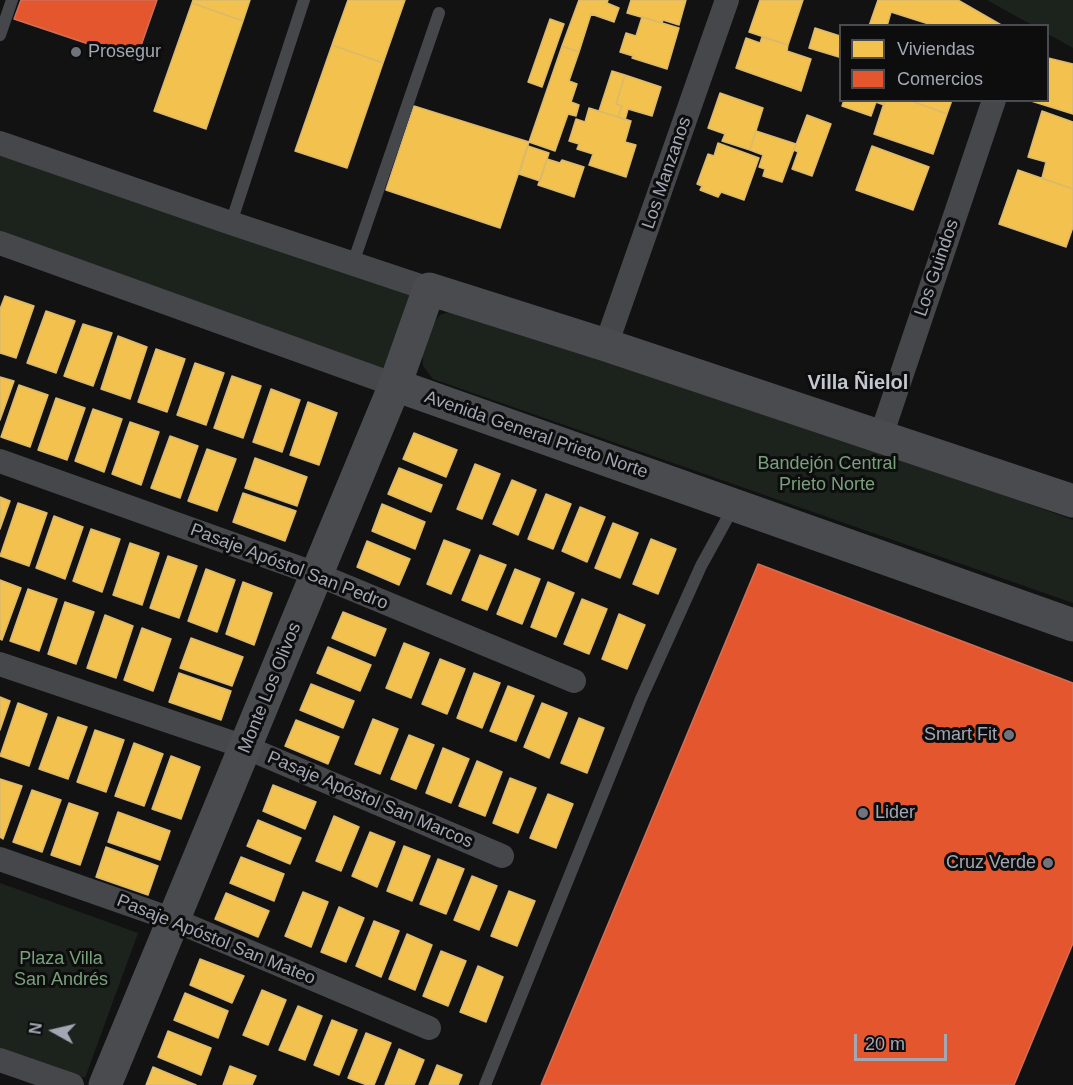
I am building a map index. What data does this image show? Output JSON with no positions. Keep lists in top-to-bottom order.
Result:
{
  "streets": {
    "street": [
      "Los Manzanos",
      "Los Guindos",
      "Avenida General Prieto Norte",
      "Pasaje Apóstol San Pedro",
      "Monte Los Olivos",
      "Pasaje Apóstol San Marcos",
      "Pasaje Apóstol San Mateo"
    ]
  },
  "crossings": [
    ["Avenida General Prieto Norte", "Monte Los Olivos"],
    ["Pasaje Apóstol San Pedro", "Monte Los Olivos"],
    ["Monte Los Olivos", "Pasaje Apóstol San Marcos"],
    ["Monte Los Olivos", "Pasaje Apóstol San Mateo"]
  ],
  "districts": ["Villa Ñielol"],
  "parks": ["Bandejón Central Prieto Norte", "Plaza Villa San Andrés"],
  "places": [
    "Prosegur",
    "Smart Fit",
    "Lider",
    "Cruz Verde"
  ],
  "legend": ["Viviendas", "Comercios"],
  "scale_bar": "20 m",
  "north": "left"
}
